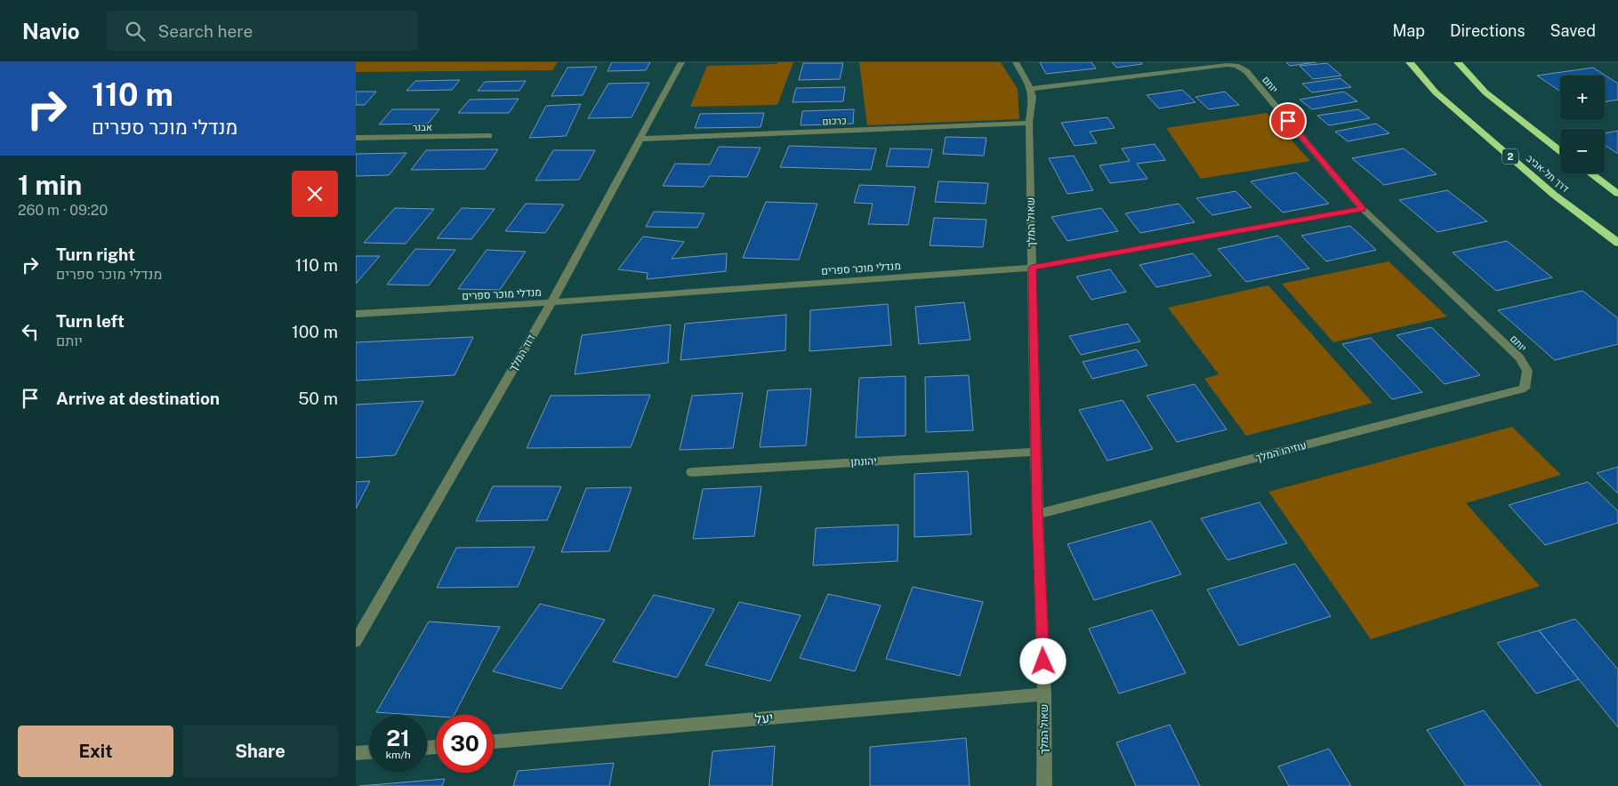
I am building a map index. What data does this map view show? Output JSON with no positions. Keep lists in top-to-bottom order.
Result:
{
  "streets": {
    "highway": ["2", "דרך תל-אביב"],
    "street": [
      "יותם",
      "כרכום",
      "אבנר",
      "שאול המלך",
      "מנדלי מוכר ספרים",
      "דוד המלך",
      "עוזיהו המלך",
      "יהונתן",
      "יעל"
    ]
  },
  "crossings": [
    ["יותם", "שאול המלך"],
    ["יותם", "מנדלי מוכר ספרים"],
    ["יותם", "עוזיהו המלך"],
    ["כרכום", "שאול המלך"],
    ["כרכום", "דוד המלך"],
    ["שאול המלך", "מנדלי מוכר ספרים"],
    ["שאול המלך", "עוזיהו המלך"],
    ["שאול המלך", "יהונתן"],
    ["שאול המלך", "יעל"],
    ["מנדלי מוכר ספרים", "דוד המלך"]
  ],
  "page": {
    "header": "Navio",
    "search": "Search here",
    "nav": ["Map", "Directions", "Saved"],
    "turn": ["110 m", "מנדלי מוכר ספרים"],
    "map_buttons": ["+", "−"],
    "heading": ["1 min", "260 m · 09:20"],
    "list": [
      {
        "name": "Turn right",
        "note": "מנדלי מוכר ספרים",
        "value": "110 m"
      },
      {
        "name": "Turn left",
        "note": "יותם",
        "value": "100 m"
      },
      {
        "name": "Arrive at destination",
        "value": "50 m"
      }
    ],
    "speed": "21 km/h",
    "limit": "30",
    "buttons": ["Exit", "Share"]
  }
}
